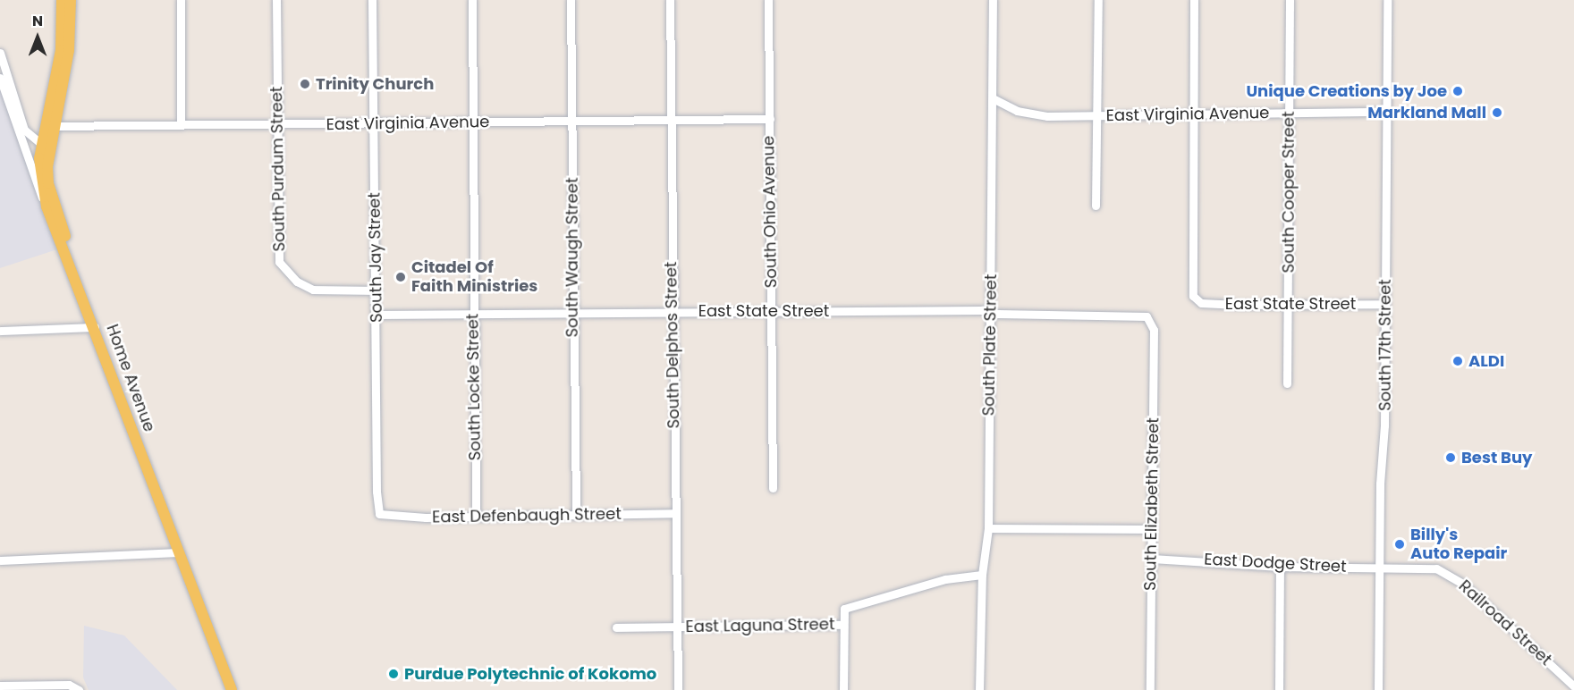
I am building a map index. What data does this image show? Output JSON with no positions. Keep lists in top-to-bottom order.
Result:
{
  "streets": {
    "main road": ["Home Avenue"],
    "street": [
      "East Virginia Avenue",
      "South Purdum Street",
      "South Cooper Street",
      "South Ohio Avenue",
      "South Jay Street",
      "South Waugh Street",
      "East State Street",
      "South Delphos Street",
      "South Plate Street",
      "South 17th Street",
      "South Locke Street",
      "South Elizabeth Street",
      "East Defenbaugh Street",
      "East Dodge Street",
      "Railroad Street",
      "East Laguna Street"
    ]
  },
  "crossings": [
    ["East Virginia Avenue", "South Purdum Street"],
    ["East Virginia Avenue", "South Cooper Street"],
    ["East Virginia Avenue", "South Ohio Avenue"],
    ["East Virginia Avenue", "South Jay Street"],
    ["East Virginia Avenue", "South Waugh Street"],
    ["East Virginia Avenue", "East State Street"],
    ["East Virginia Avenue", "South Delphos Street"],
    ["East Virginia Avenue", "South Plate Street"],
    ["East Virginia Avenue", "South 17th Street"],
    ["East Virginia Avenue", "South Locke Street"],
    ["South Purdum Street", "South Jay Street"],
    ["South Cooper Street", "East State Street"],
    ["South Ohio Avenue", "East State Street"],
    ["South Jay Street", "East State Street"],
    ["South Jay Street", "East Defenbaugh Street"],
    ["South Waugh Street", "East State Street"],
    ["South Waugh Street", "East Defenbaugh Street"],
    ["East State Street", "South Delphos Street"],
    ["East State Street", "South Plate Street"],
    ["East State Street", "South 17th Street"],
    ["East State Street", "South Locke Street"],
    ["East State Street", "South Elizabeth Street"],
    ["South Delphos Street", "East Defenbaugh Street"],
    ["South Delphos Street", "East Laguna Street"],
    ["South Plate Street", "East Laguna Street"],
    ["South 17th Street", "East Dodge Street"],
    ["South Locke Street", "East Defenbaugh Street"],
    ["South Elizabeth Street", "East Dodge Street"],
    ["East Dodge Street", "Railroad Street"]
  ],
  "places": [
    "Trinity Church",
    "Unique Creations by Joe",
    "Markland Mall",
    "Citadel Of Faith Ministries",
    "ALDI",
    "Best Buy",
    "Billy's Auto Repair",
    "Purdue Polytechnic of Kokomo"
  ],
  "north": "top"
}
